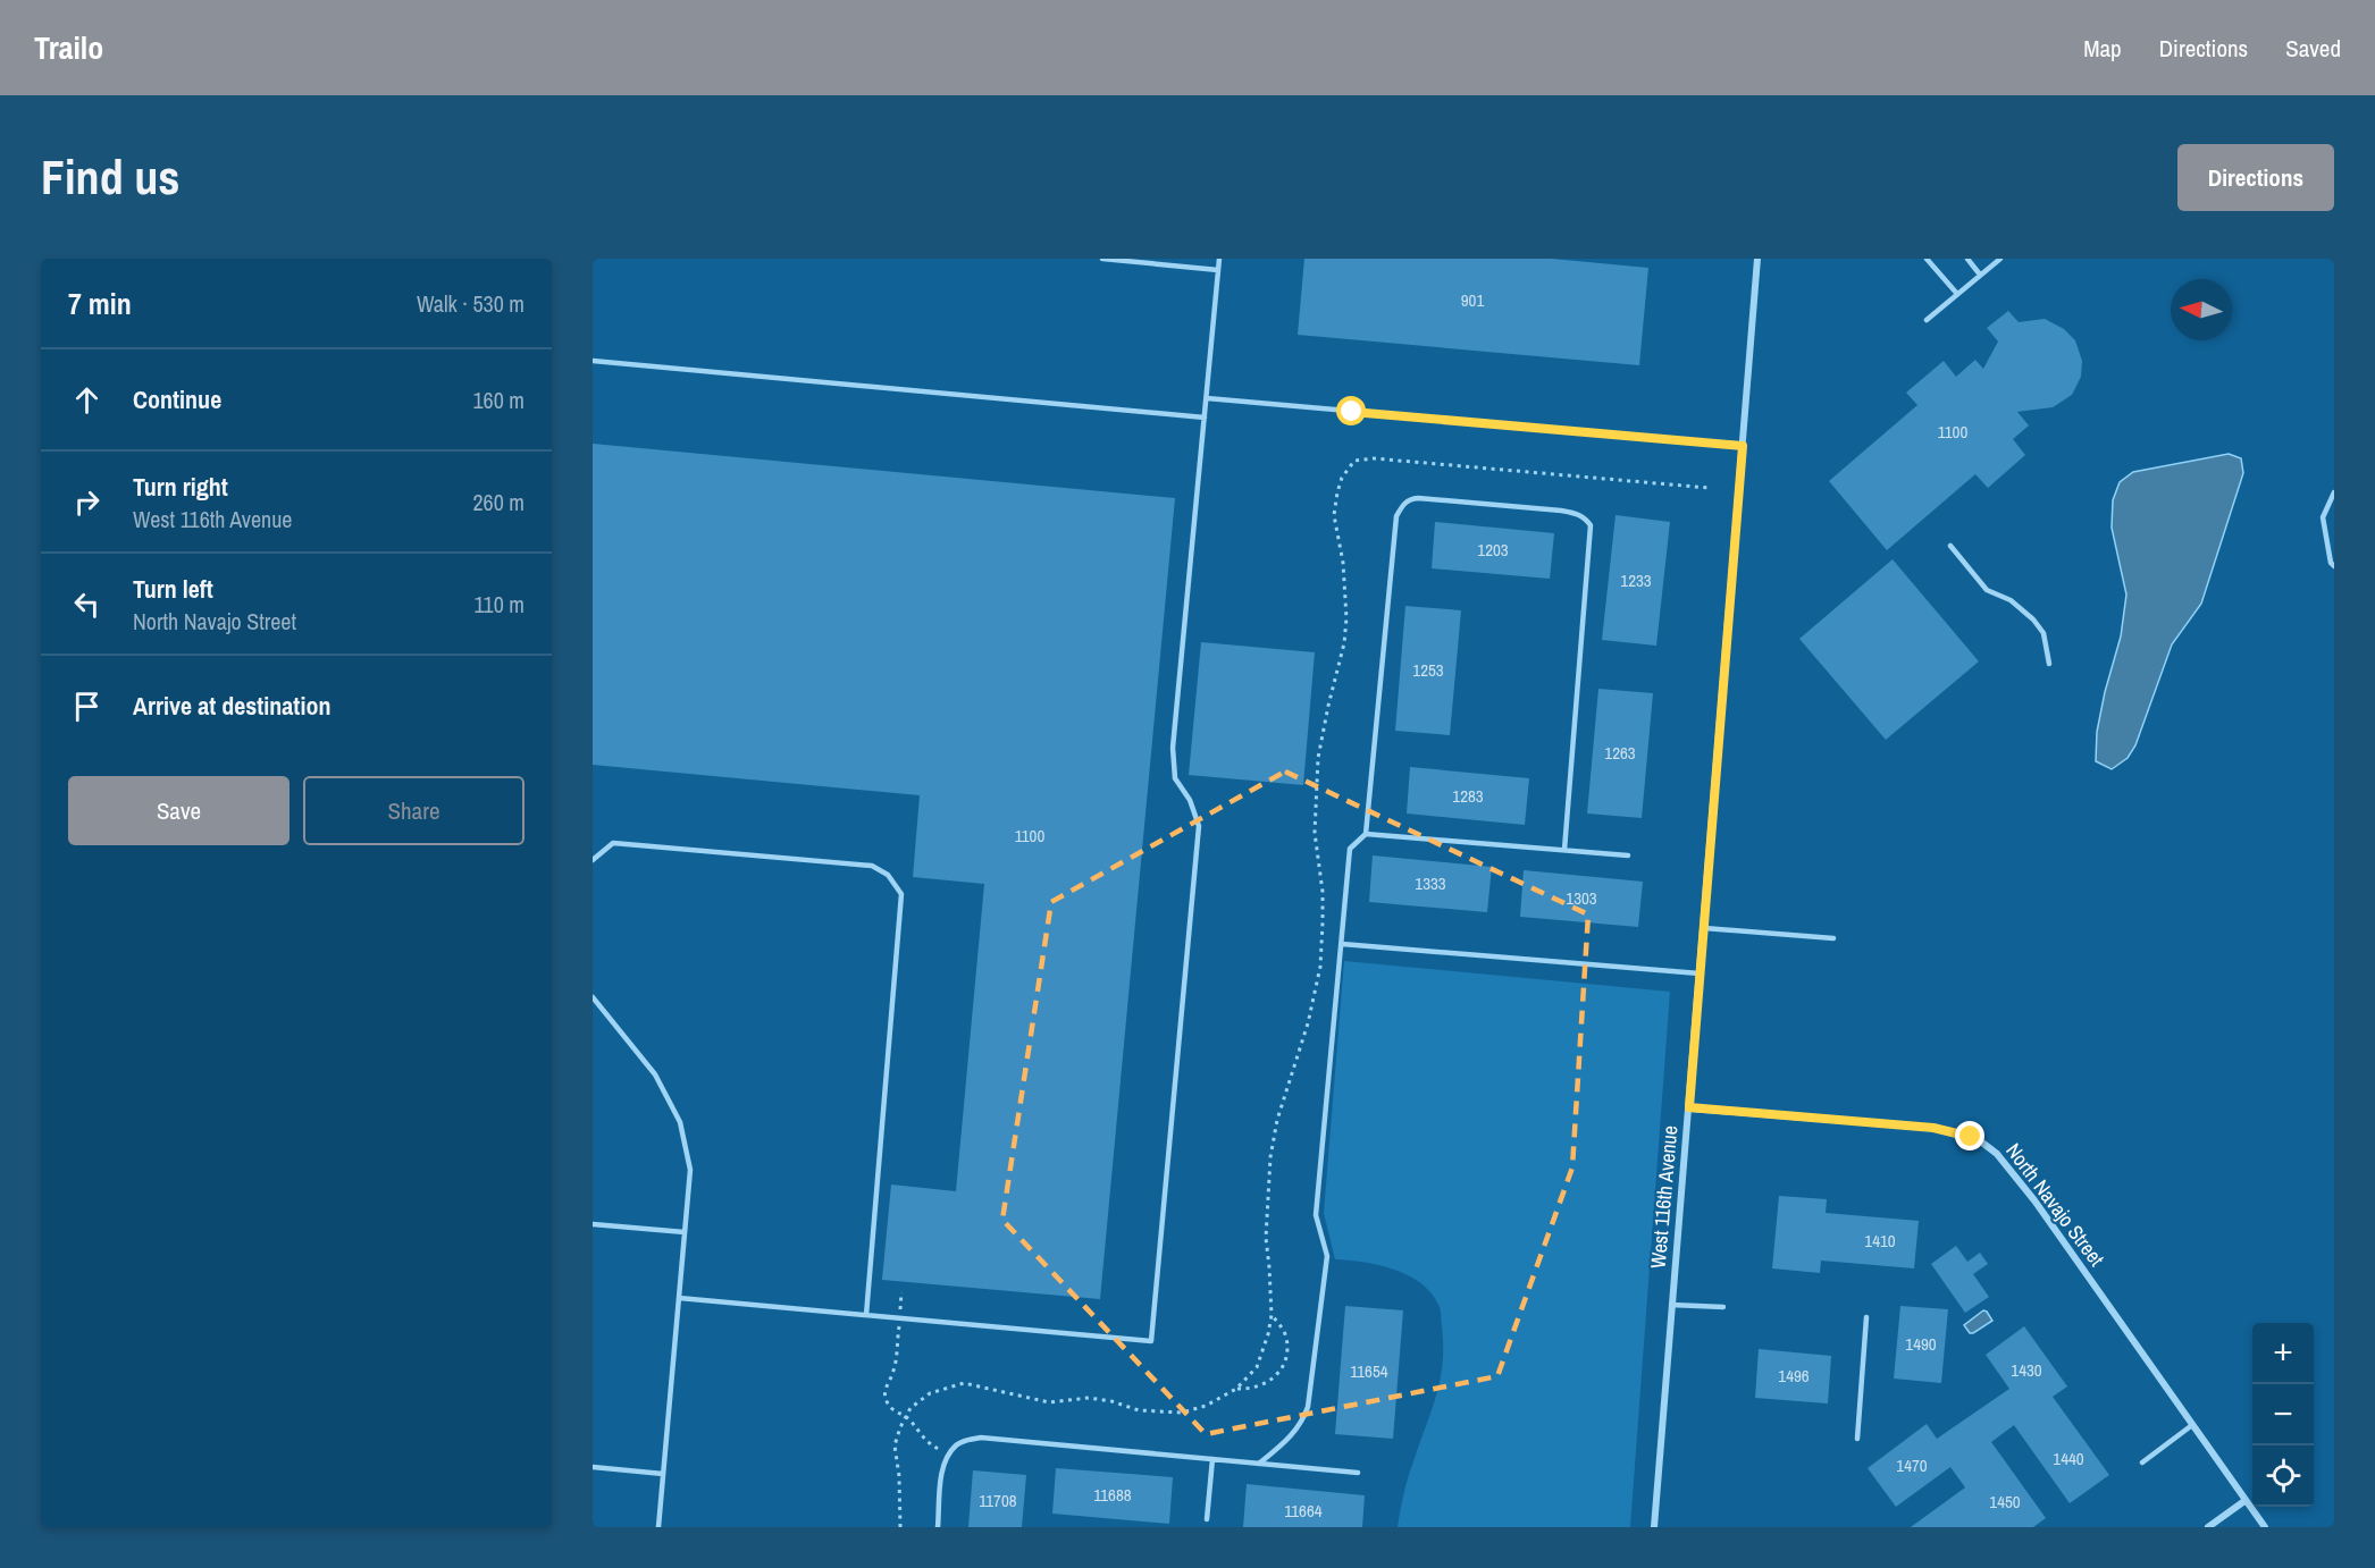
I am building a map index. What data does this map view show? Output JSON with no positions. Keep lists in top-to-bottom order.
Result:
{
  "streets": {
    "street": ["West 116th Avenue", "North Navajo Street"]
  },
  "crossings": [
    ["West 116th Avenue", "North Navajo Street"]
  ],
  "house_numbers": [
    "901",
    "1100",
    "1203",
    "1233",
    "1253",
    "1263",
    "1283",
    "1100",
    "1333",
    "1303",
    "1410",
    "1490",
    "1430",
    "11654",
    "1496",
    "1440",
    "1470",
    "11688",
    "11708",
    "1450",
    "11664"
  ],
  "north": "left",
  "page": {
    "header": "Trailo",
    "nav": ["Map", "Directions", "Saved"],
    "buttons": [
      "Directions",
      ["Save", "Share"]
    ],
    "title": "Find us",
    "heading": ["7 min", "Walk · 530 m"],
    "list": [
      ["Continue", "160 m"],
      ["Turn right", "West 116th Avenue", "260 m"],
      ["Turn left", "North Navajo Street", "110 m"],
      "Arrive at destination"
    ],
    "map_buttons": ["+", "−"]
  }
}
